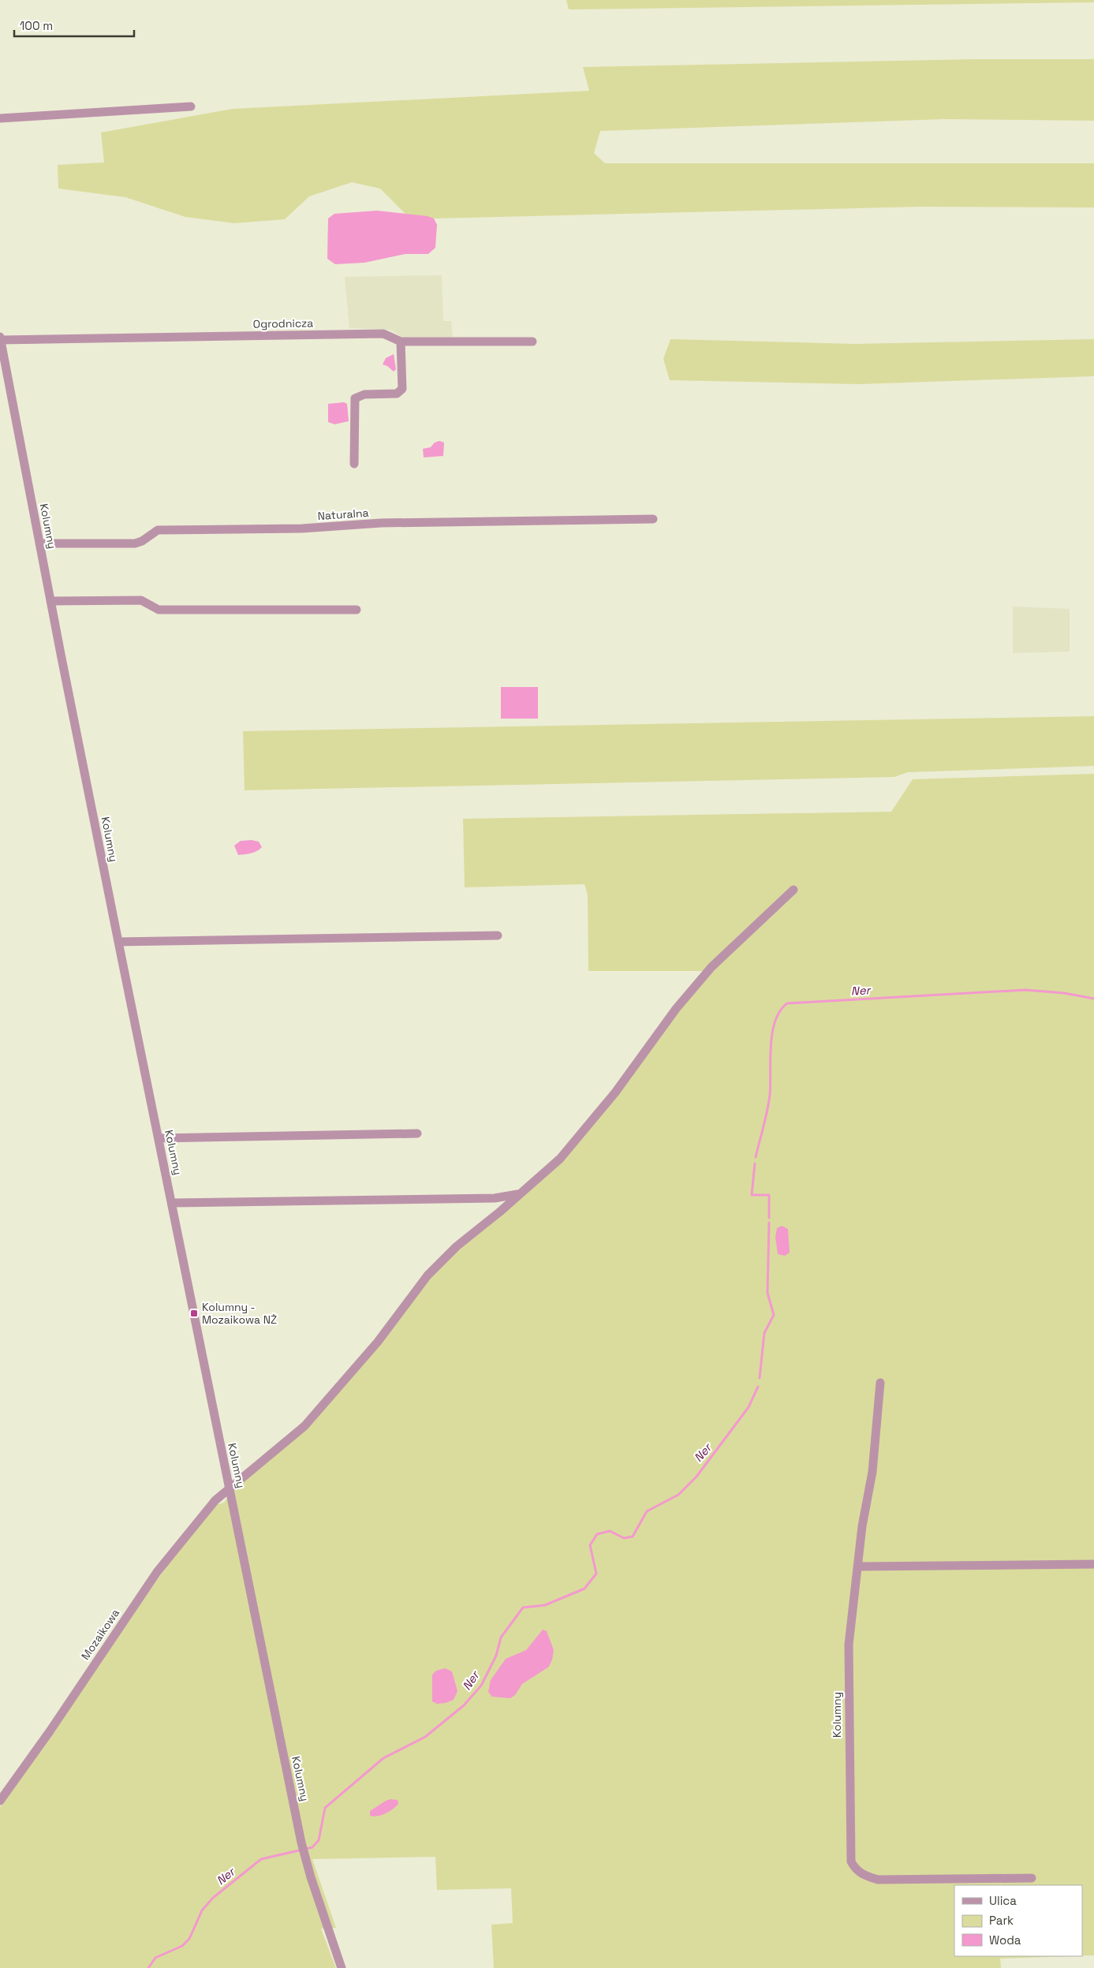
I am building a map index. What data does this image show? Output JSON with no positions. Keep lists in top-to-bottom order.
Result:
{
  "streets": {
    "street": [
      "Ogrodnicza",
      "Naturalna",
      "Kolumny",
      "Mozaikowa"
    ]
  },
  "crossings": [
    ["Ogrodnicza", "Kolumny"],
    ["Naturalna", "Kolumny"],
    ["Kolumny", "Mozaikowa"]
  ],
  "water": ["Ner"],
  "places": {
    "transit": ["Kolumny - Mozaikowa NŻ"]
  },
  "legend": ["Ulica", "Park", "Woda"],
  "scale_bar": "100 m"
}
